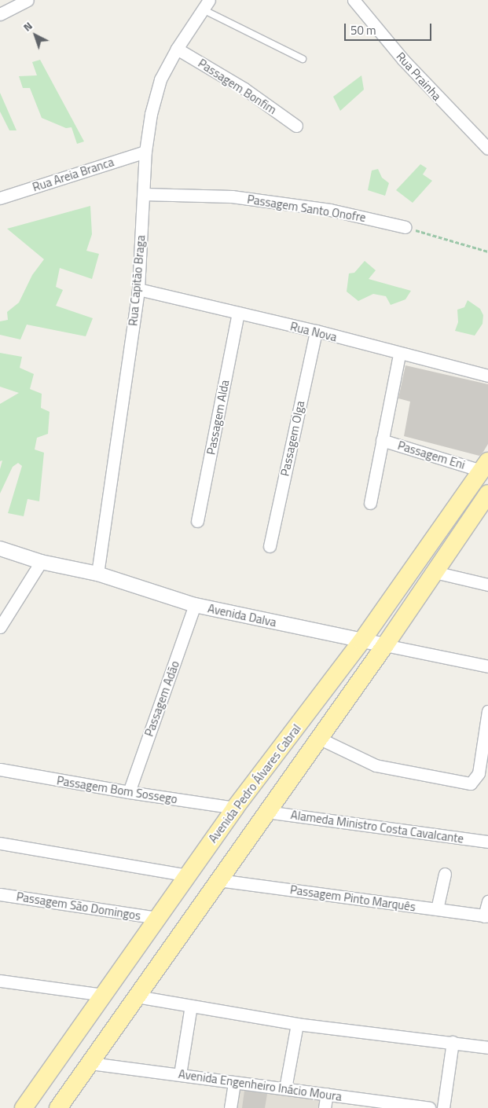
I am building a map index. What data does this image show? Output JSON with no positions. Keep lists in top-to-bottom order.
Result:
{
  "streets": {
    "main road": ["Avenida Pedro Álvares Cabral"],
    "street": [
      "Rua Prainha",
      "Passagem Bonfim",
      "Rua Areia Branca",
      "Passagem Santo Onofre",
      "Rua Capitão Braga",
      "Rua Nova",
      "Passagem Alda",
      "Passagem Olga",
      "Passagem Eni",
      "Avenida Dalva",
      "Passagem Adão",
      "Passagem Bom Sossego",
      "Alameda Ministro Costa Cavalcante",
      "Passagem Pinto Marquês",
      "Passagem São Domingos",
      "Avenida Engenheiro Inácio Moura"
    ]
  },
  "crossings": [
    ["Passagem Bonfim", "Rua Capitão Braga"],
    ["Rua Areia Branca", "Rua Capitão Braga"],
    ["Passagem Santo Onofre", "Rua Capitão Braga"],
    ["Rua Capitão Braga", "Rua Nova"],
    ["Rua Capitão Braga", "Avenida Dalva"],
    ["Rua Nova", "Passagem Alda"],
    ["Rua Nova", "Passagem Olga"],
    ["Rua Nova", "Passagem Eni"],
    ["Passagem Eni", "Avenida Pedro Álvares Cabral"],
    ["Avenida Dalva", "Passagem Adão"],
    ["Avenida Dalva", "Avenida Pedro Álvares Cabral"],
    ["Passagem Adão", "Passagem Bom Sossego"],
    ["Avenida Pedro Álvares Cabral", "Passagem Bom Sossego"],
    ["Avenida Pedro Álvares Cabral", "Alameda Ministro Costa Cavalcante"],
    ["Avenida Pedro Álvares Cabral", "Passagem Pinto Marquês"],
    ["Avenida Pedro Álvares Cabral", "Passagem São Domingos"],
    ["Avenida Pedro Álvares Cabral", "Avenida Engenheiro Inácio Moura"]
  ],
  "scale_bar": "50 m",
  "north": "top left"
}
